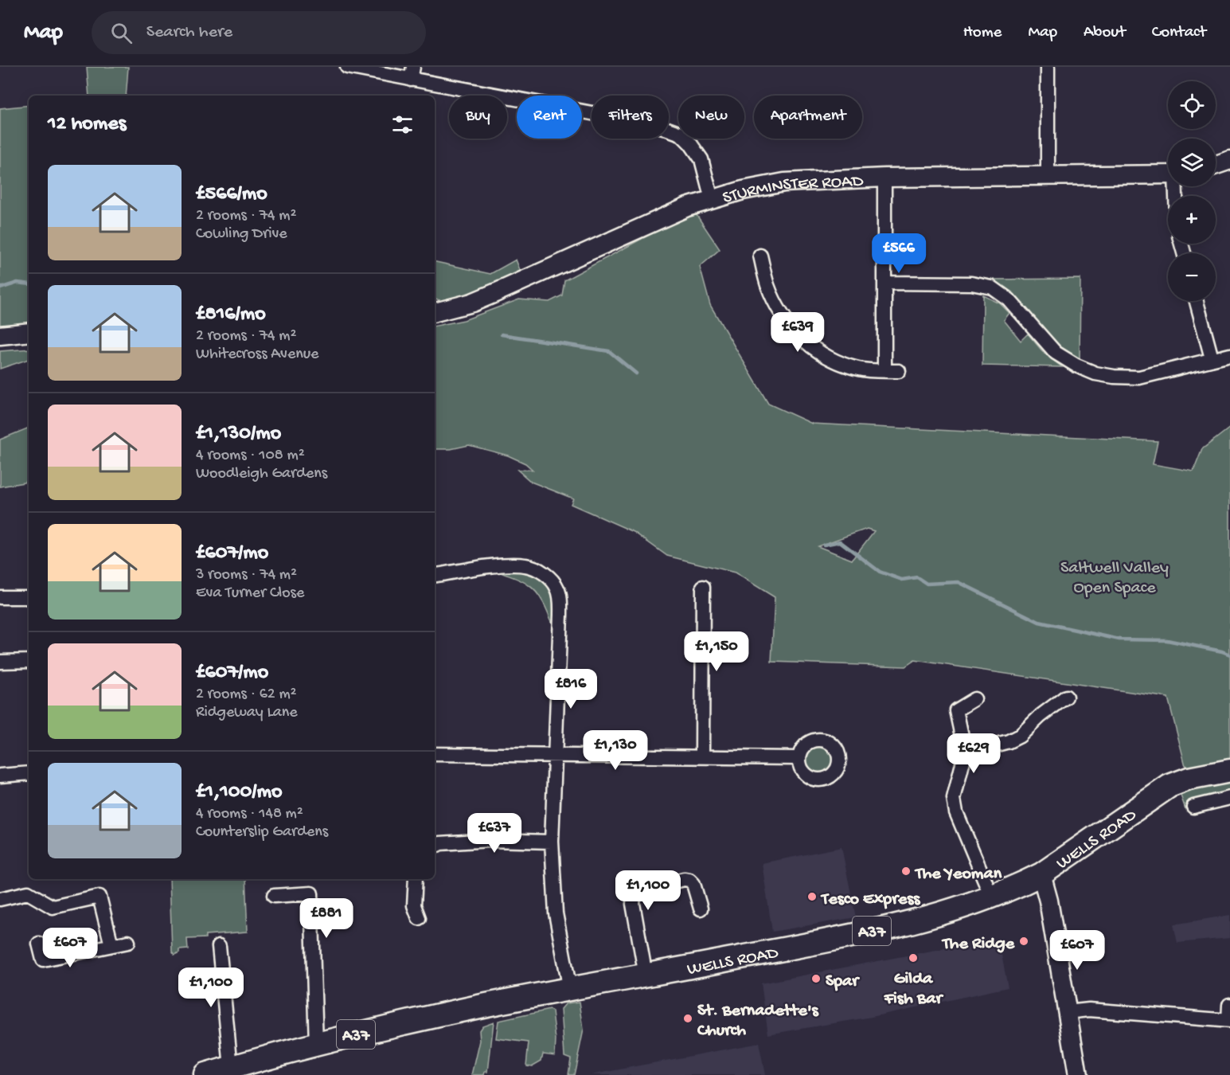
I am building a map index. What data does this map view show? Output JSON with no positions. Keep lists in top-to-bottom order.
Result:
{
  "streets": {
    "highway": ["WELLS ROAD", "A37"],
    "street": ["STURMINSTER ROAD"]
  },
  "parks": ["Saltwell Valley Open Space"],
  "places": [
    "The Yeoman",
    "Tesco Express",
    "The Ridge",
    "Gilda Fish Bar",
    "Spar",
    "St. Bernadette's Church"
  ],
  "page": {
    "header": "Map",
    "search": "Search here",
    "nav": [
      "Home",
      "Map",
      "About",
      "Contact"
    ],
    "map_buttons": ["+", "−"],
    "chip": [
      "Buy",
      "Rent",
      "Filters",
      "New",
      "Apartment"
    ],
    "heading": "12 homes",
    "list": [
      {
        "name": "£566/mo",
        "note": "2 rooms · 74 m² · Cowling Drive"
      },
      {
        "name": "£816/mo",
        "note": "2 rooms · 74 m² · Whitecross Avenue"
      },
      {
        "name": "£1,130/mo",
        "note": "4 rooms · 108 m² · Woodleigh Gardens"
      },
      {
        "name": "£607/mo",
        "note": "3 rooms · 74 m² · Eva Turner Close"
      },
      {
        "name": "£607/mo",
        "note": "2 rooms · 62 m² · Ridgeway Lane"
      },
      {
        "name": "£1,100/mo",
        "note": "4 rooms · 148 m² · Counterslip Gardens"
      }
    ],
    "price": [
      "£566",
      "£639",
      "£1,150",
      "£816",
      "£1,130",
      "£629",
      "£637",
      "£1,100",
      "£881",
      "£607",
      "£607",
      "£1,100"
    ]
  }
}
